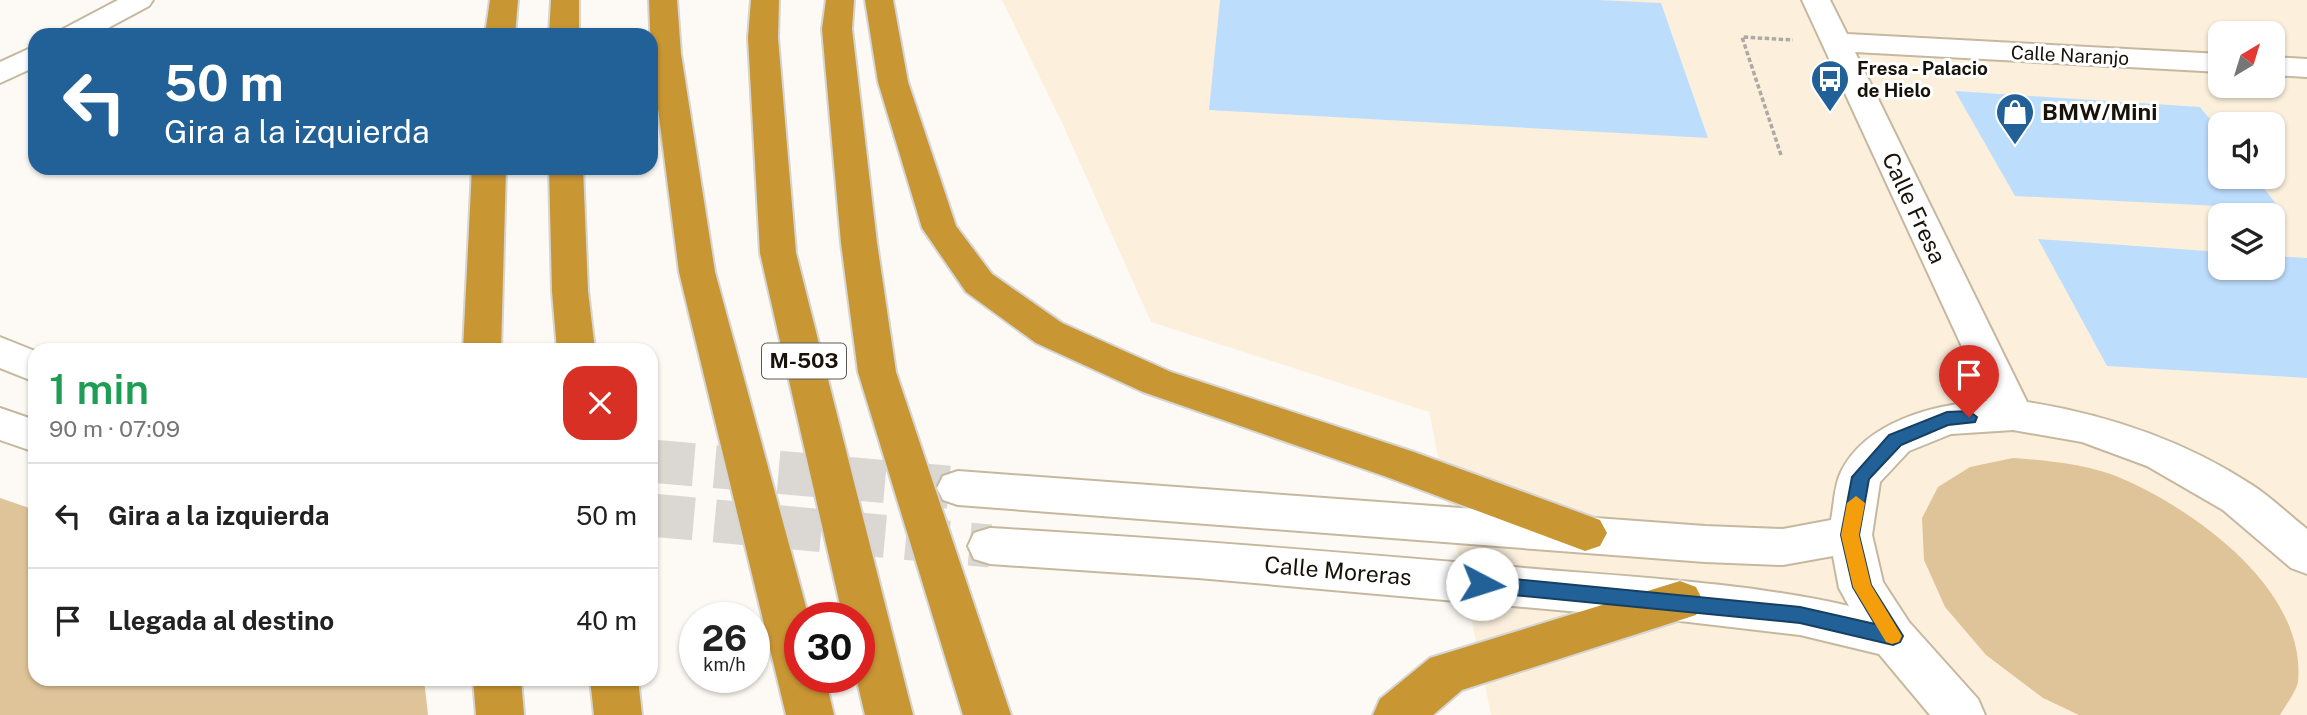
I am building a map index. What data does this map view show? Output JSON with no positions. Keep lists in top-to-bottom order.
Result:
{
  "streets": {
    "highway": ["M-503"],
    "street": ["Calle Naranjo", "Calle Fresa", "Calle Moreras"]
  },
  "crossings": [
    ["Calle Naranjo", "Calle Fresa"]
  ],
  "places": {
    "bus stop": ["Fresa - Palacio de Hielo"],
    "shop": ["BMW/Mini"]
  },
  "north": "top right",
  "page": {
    "turn": ["50 m", "Gira a la izquierda"],
    "heading": ["1 min", "90 m · 07:09"],
    "list": [
      {
        "name": "Gira a la izquierda",
        "value": "50 m"
      },
      {
        "name": "Llegada al destino",
        "value": "40 m"
      }
    ],
    "speed": "26 km/h",
    "limit": "30"
  }
}
